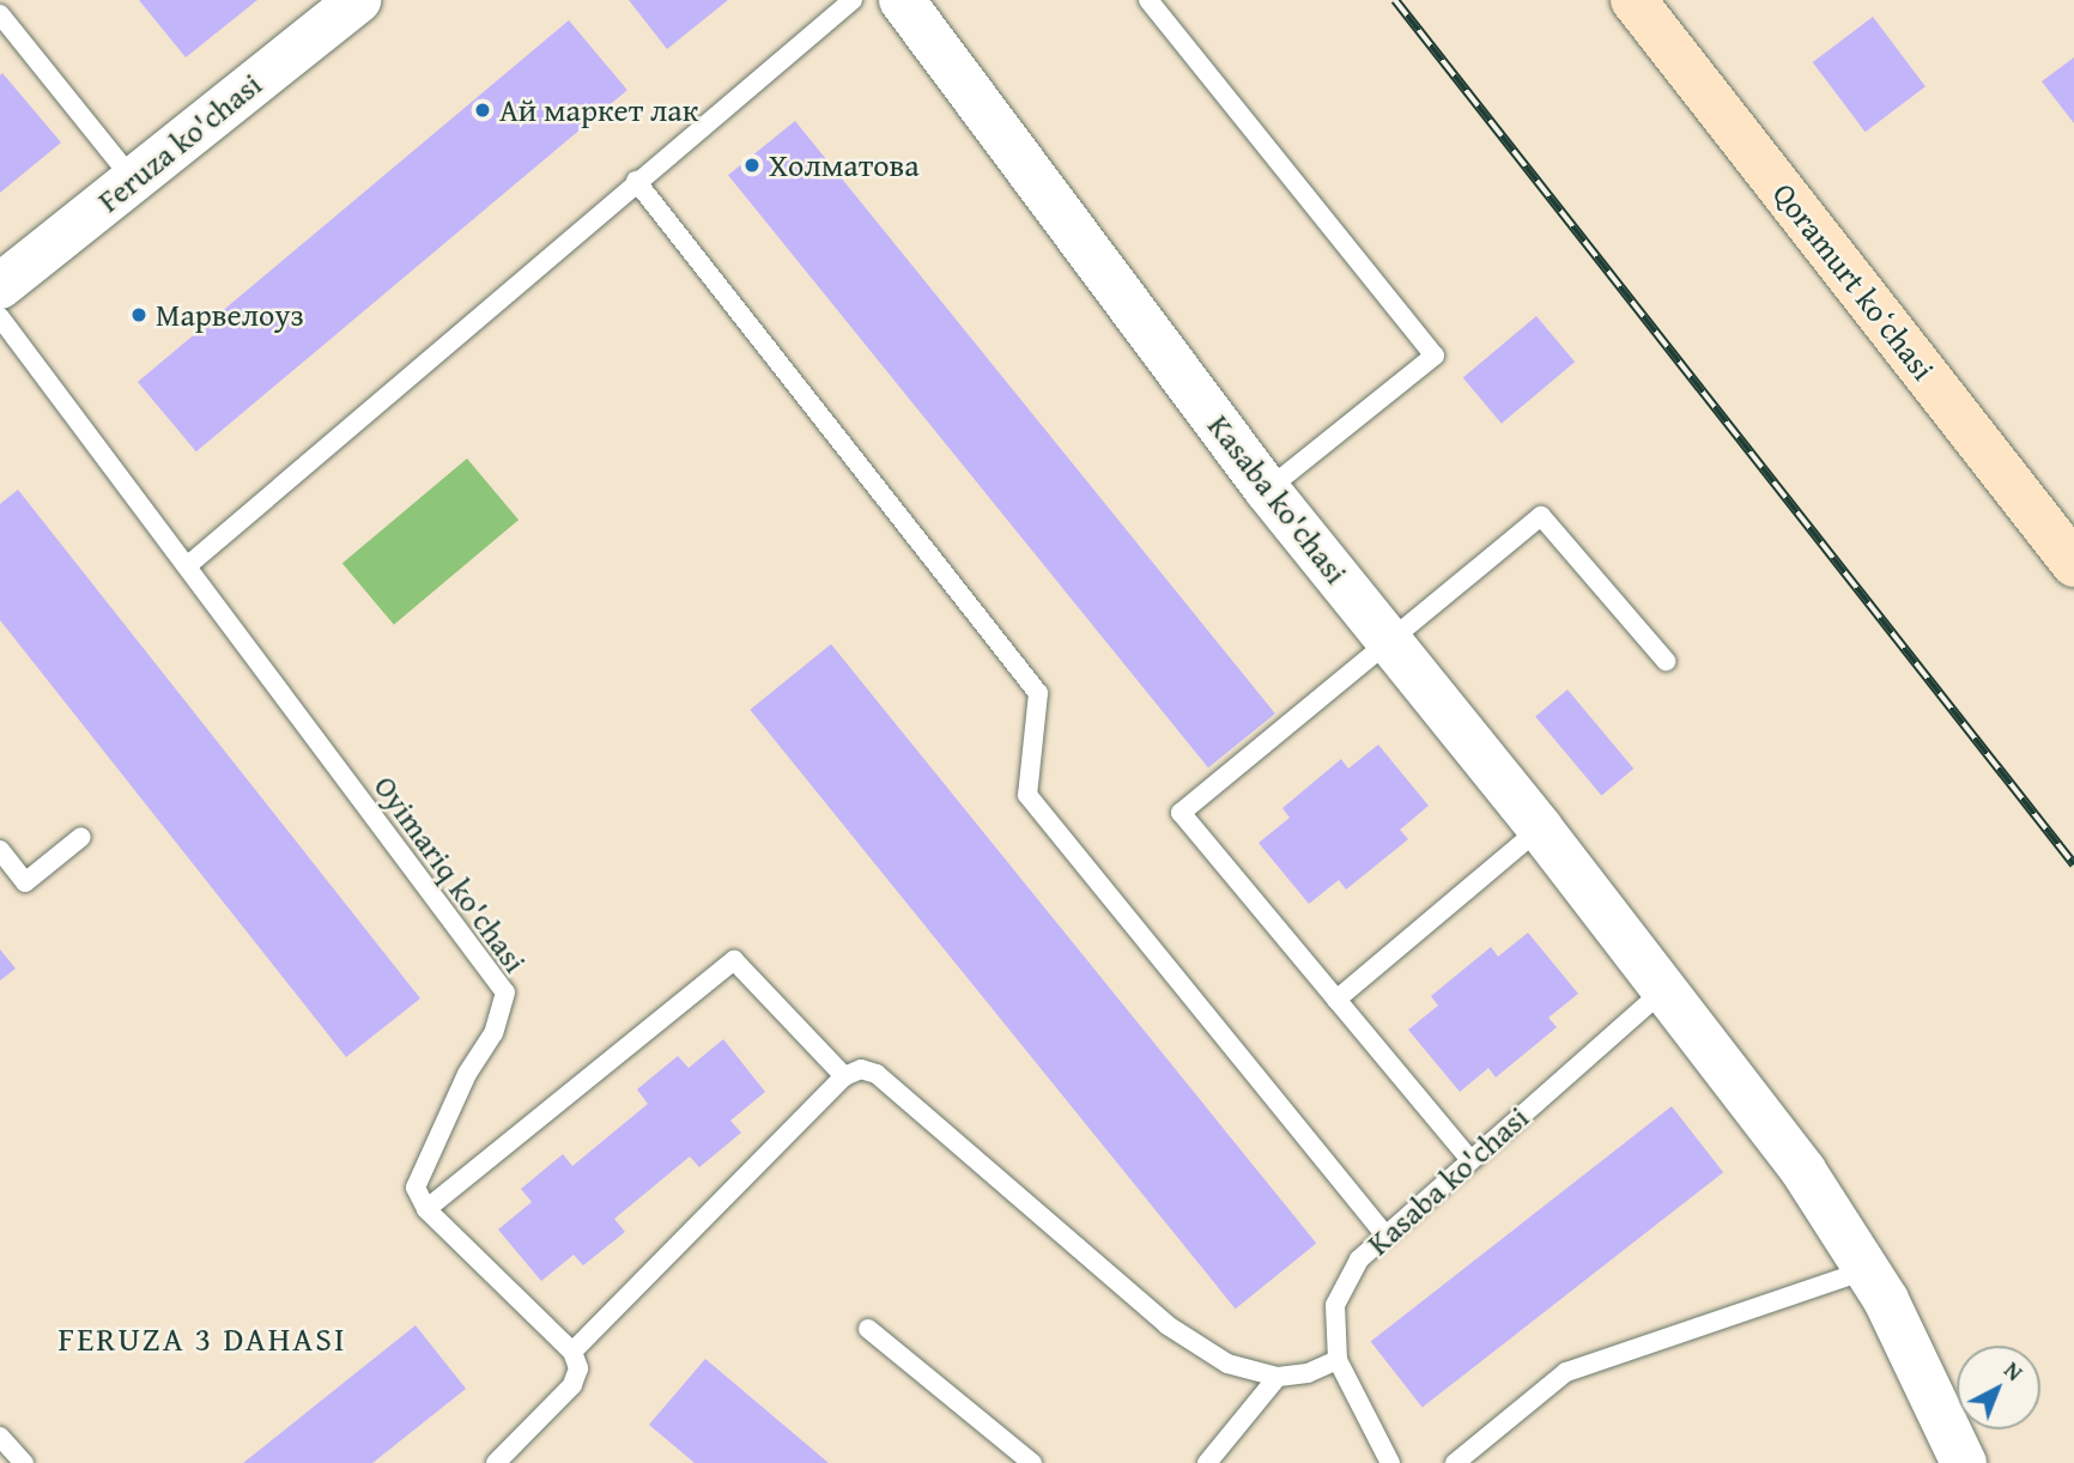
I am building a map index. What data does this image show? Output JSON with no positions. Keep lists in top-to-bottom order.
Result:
{
  "streets": {
    "main road": ["Qoramurt koʻchasi"],
    "street": ["Feruza ko'chasi", "Kasaba ko'chasi"],
    "lane": ["Oyimariq ko'chasi"]
  },
  "districts": ["FERUZA 3 DAHASI"],
  "places": ["Ай маркет лак", "Холматова", "Марвелоуз"],
  "north": "top right"
}
